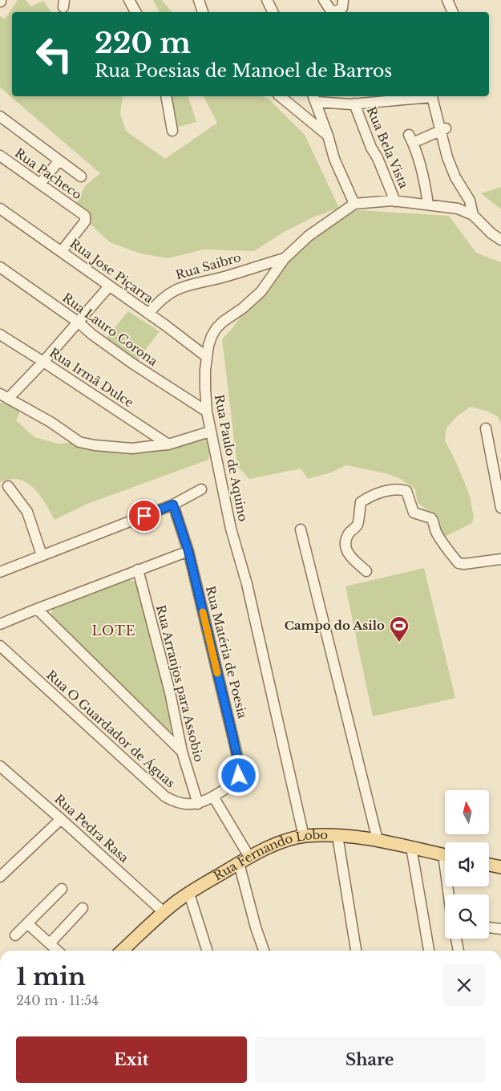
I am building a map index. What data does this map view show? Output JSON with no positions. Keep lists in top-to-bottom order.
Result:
{
  "streets": {
    "main road": ["Rua Fernando Lobo"],
    "street": [
      "Rua Bela Vista",
      "Rua Pacheco",
      "Rua Saibro",
      "Rua Jose Piçarra",
      "Rua Lauro Corona",
      "Rua Irmã Dulce",
      "Rua Paulo de Aquino",
      "Rua Matéria de Poesia",
      "Rua Arranjos para Assobio",
      "Rua O Guardador de Águas",
      "Rua Pedra Rasa"
    ]
  },
  "crossings": [
    ["Rua Pacheco", "Rua Jose Piçarra"],
    ["Rua Saibro", "Rua Jose Piçarra"],
    ["Rua Saibro", "Rua Paulo de Aquino"],
    ["Rua Jose Piçarra", "Rua Paulo de Aquino"],
    ["Rua Lauro Corona", "Rua Paulo de Aquino"],
    ["Rua Paulo de Aquino", "Rua Fernando Lobo"],
    ["Rua Matéria de Poesia", "Rua O Guardador de Águas"],
    ["Rua Arranjos para Assobio", "Rua O Guardador de Águas"],
    ["Rua Pedra Rasa", "Rua Fernando Lobo"]
  ],
  "districts": ["LOTE"],
  "places": {
    "sports": ["Campo do Asilo"]
  },
  "north": "top",
  "page": {
    "turn": ["220 m", "Rua Poesias de Manoel de Barros"],
    "heading": ["1 min", "240 m · 11:54"],
    "buttons": ["Exit", "Share"]
  }
}
